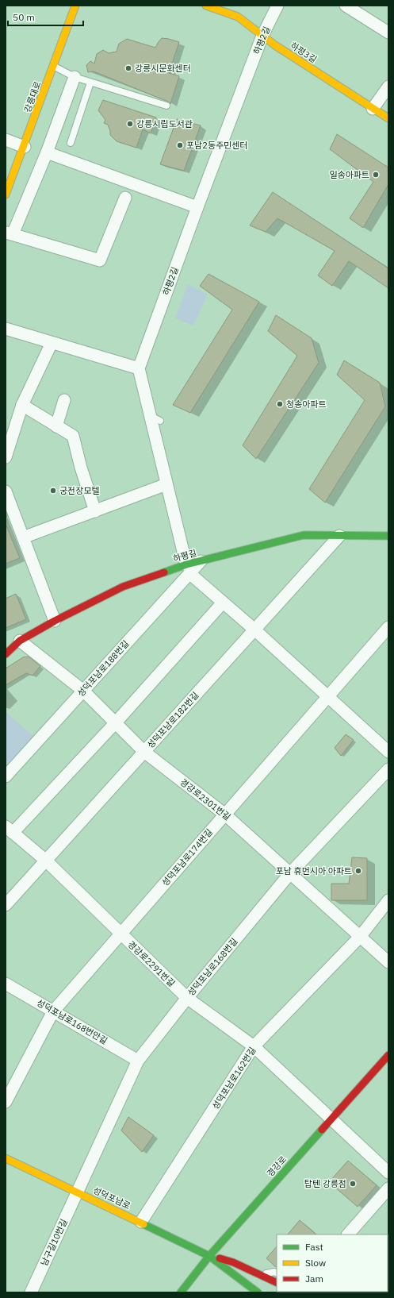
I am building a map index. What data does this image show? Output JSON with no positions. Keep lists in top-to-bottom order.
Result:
{
  "streets": {
    "street": [
      "하평2길",
      "하평3길",
      "강릉대로",
      "하평길",
      "성덕포남로188번길",
      "성덕포남로182번길",
      "경강로2301번길",
      "성덕포남로174번길",
      "경강로2291번길",
      "성덕포남로168번길",
      "성덕포남로168번안길",
      "성덕포남로162번길",
      "경강로",
      "성덕포남로",
      "남구길10번길"
    ]
  },
  "crossings": [
    ["하평2길", "하평3길"],
    ["하평길", "성덕포남로188번길"],
    ["하평길", "성덕포남로182번길"],
    ["하평길", "경강로2301번길"],
    ["성덕포남로188번길", "경강로2301번길"],
    ["성덕포남로182번길", "경강로2301번길"],
    ["성덕포남로182번길", "경강로2291번길"],
    ["경강로2301번길", "성덕포남로174번길"],
    ["경강로2301번길", "성덕포남로168번길"],
    ["경강로2301번길", "성덕포남로162번길"],
    ["성덕포남로174번길", "경강로2291번길"],
    ["성덕포남로174번길", "성덕포남로168번안길"],
    ["경강로2291번길", "성덕포남로168번길"],
    ["경강로2291번길", "성덕포남로162번길"],
    ["경강로2291번길", "경강로"],
    ["성덕포남로168번길", "성덕포남로168번안길"],
    ["성덕포남로168번길", "성덕포남로"],
    ["성덕포남로168번길", "남구길10번길"],
    ["성덕포남로162번길", "성덕포남로"],
    ["경강로", "성덕포남로"],
    ["성덕포남로", "남구길10번길"]
  ],
  "places": [
    "강릉시문화센터",
    "강릉시립도서관",
    "포남2동주민센터",
    "일송아파트",
    "청송아파트",
    "궁전장모텔",
    "포남 휴먼시아 아파트",
    "탑텐 강릉점"
  ],
  "legend": ["Fast", "Slow", "Jam"],
  "scale_bar": "50 m"
}
